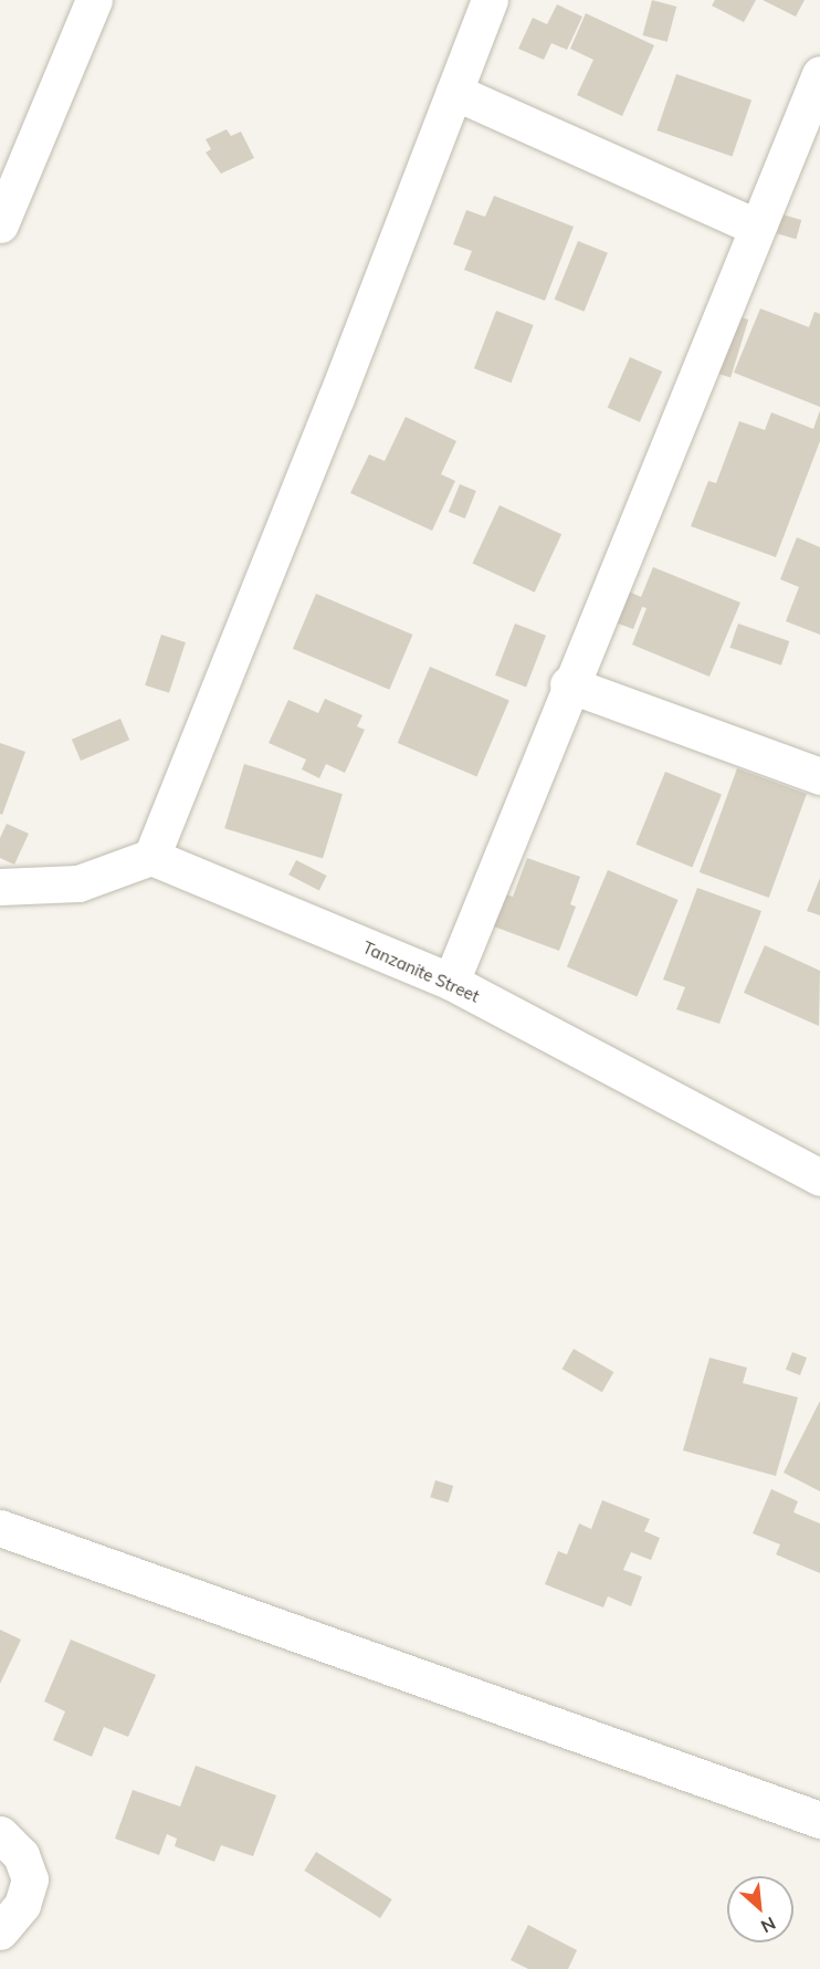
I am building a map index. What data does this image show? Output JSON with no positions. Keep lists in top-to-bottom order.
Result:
{
  "streets": {
    "street": ["Tanzanite Street"]
  },
  "north": "bottom right"
}
